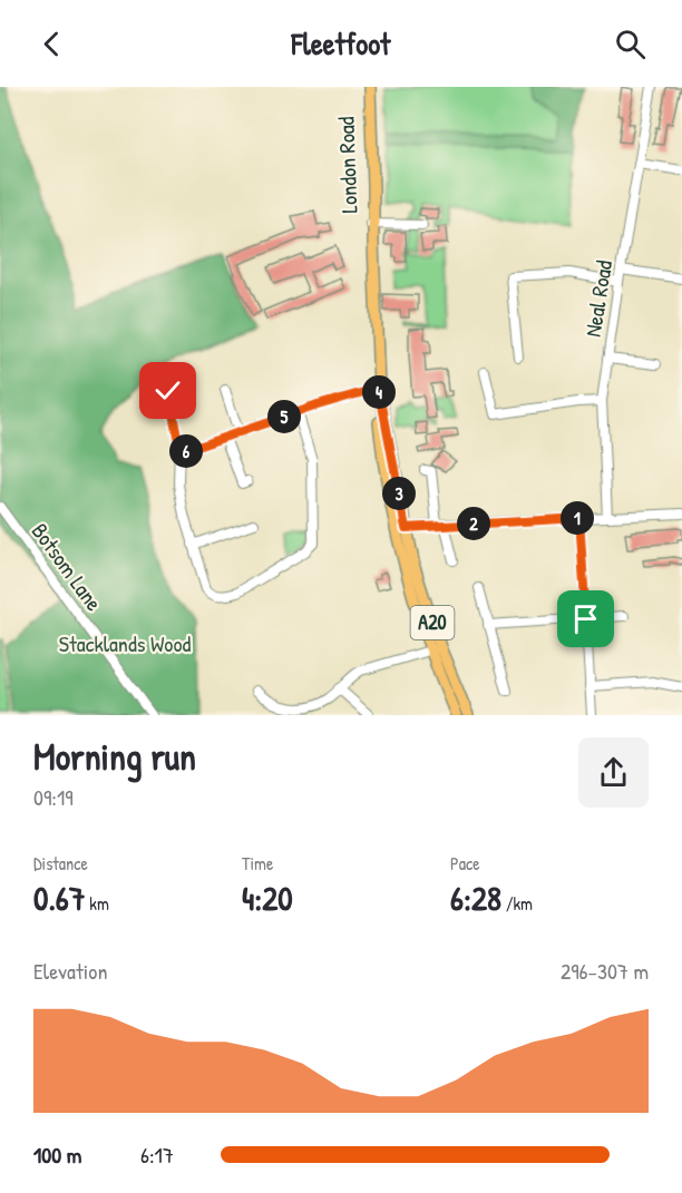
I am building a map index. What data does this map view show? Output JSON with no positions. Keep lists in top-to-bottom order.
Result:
{
  "streets": {
    "main road": ["London Road", "A20"],
    "street": ["Neal Road", "Botsom Lane"]
  },
  "parks": ["Stacklands Wood"],
  "page": {
    "header": "Fleetfoot",
    "pins": [
      "4",
      "5",
      "6",
      "3",
      "1",
      "2"
    ],
    "heading": ["Morning run", "09:19"],
    "stats": [
      ["Distance", "0.67 km"],
      ["Time", "4:20"],
      ["Pace", "6:28 /km"]
    ],
    "chart": ["Elevation", "296–307 m"],
    "list": [
      {
        "name": "100 m",
        "note": "6:17"
      }
    ]
  }
}
